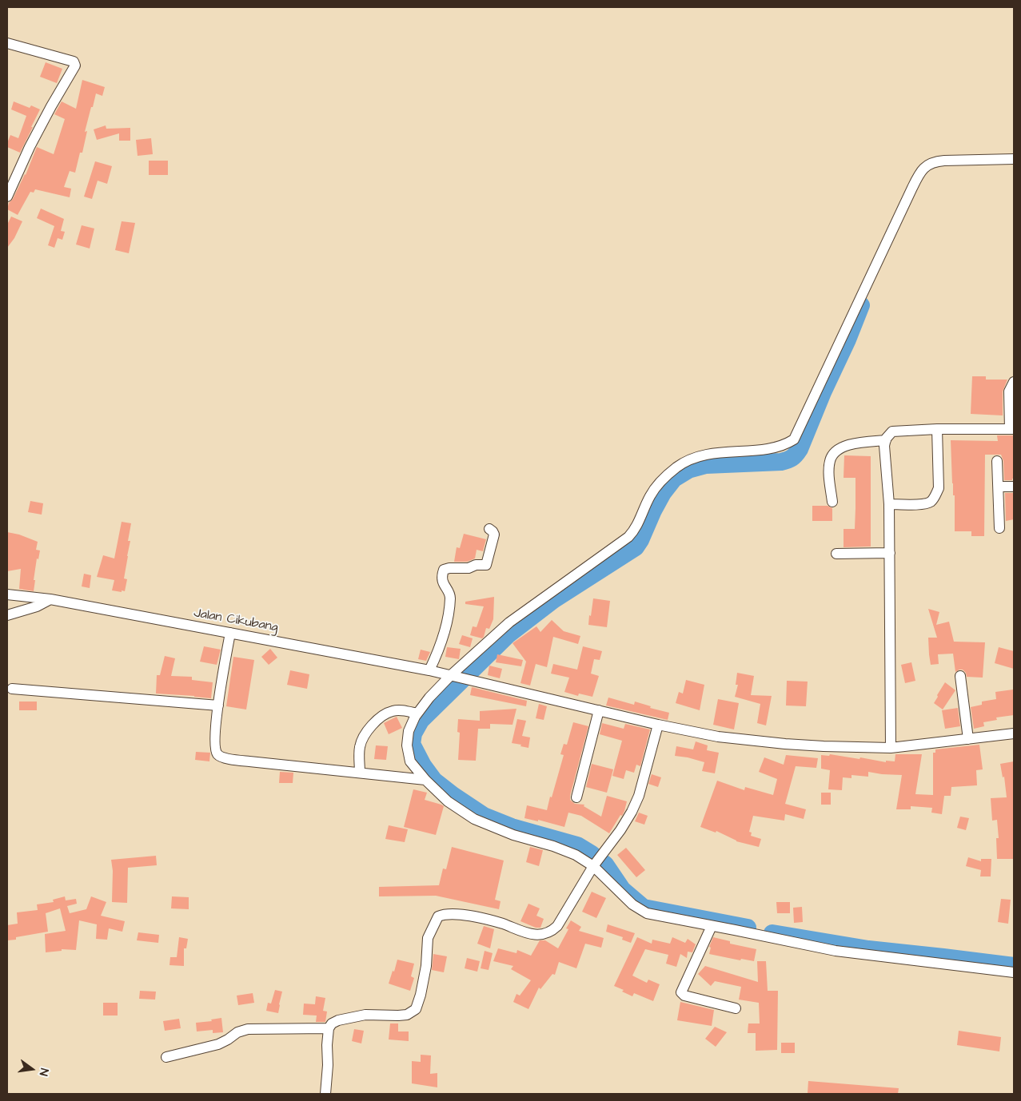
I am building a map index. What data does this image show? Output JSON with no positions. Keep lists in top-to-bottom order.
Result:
{
  "streets": {
    "street": ["Jalan Cikubang"]
  },
  "north": "right"
}
